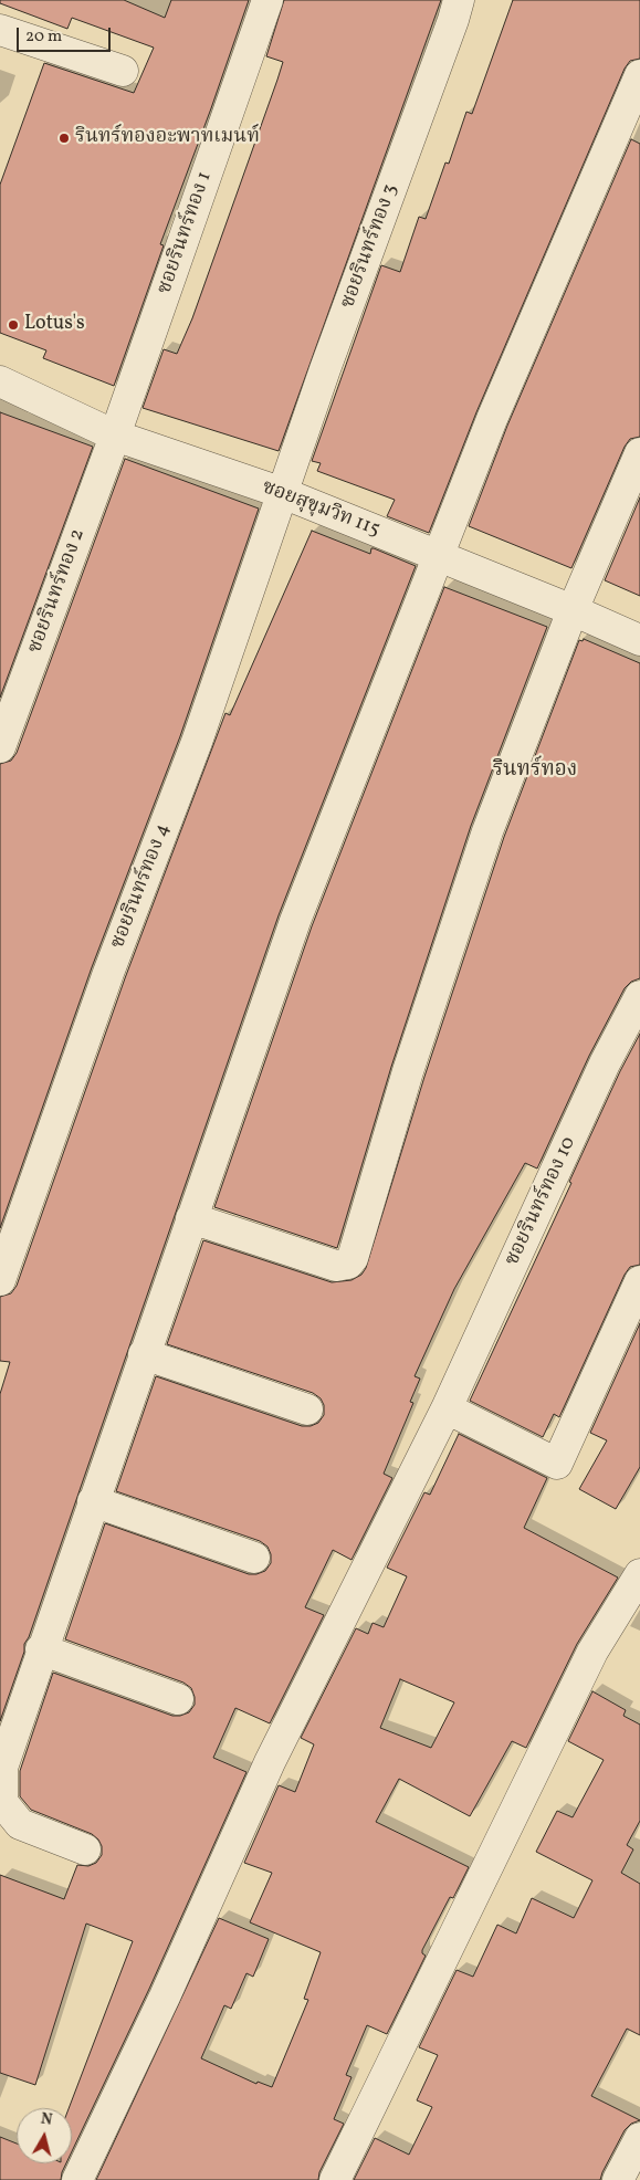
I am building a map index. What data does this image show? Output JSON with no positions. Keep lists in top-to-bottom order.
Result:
{
  "streets": {
    "street": [
      "ซอยรินทร์ทอง 1",
      "ซอยรินทร์ทอง 3",
      "ซอยสุขุมวิท 115",
      "ซอยรินทร์ทอง 2",
      "ซอยรินทร์ทอง 4",
      "ซอยรินทร์ทอง 10"
    ]
  },
  "crossings": [
    ["ซอยรินทร์ทอง 1", "ซอยสุขุมวิท 115"],
    ["ซอยรินทร์ทอง 1", "ซอยรินทร์ทอง 2"],
    ["ซอยรินทร์ทอง 3", "ซอยสุขุมวิท 115"],
    ["ซอยรินทร์ทอง 3", "ซอยรินทร์ทอง 4"],
    ["ซอยสุขุมวิท 115", "ซอยรินทร์ทอง 2"],
    ["ซอยสุขุมวิท 115", "ซอยรินทร์ทอง 4"]
  ],
  "districts": ["รินทร์ทอง"],
  "places": ["รินทร์ทองอะพาทเมนท์", "Lotus's"],
  "scale_bar": "20 m",
  "north": "top"
}
